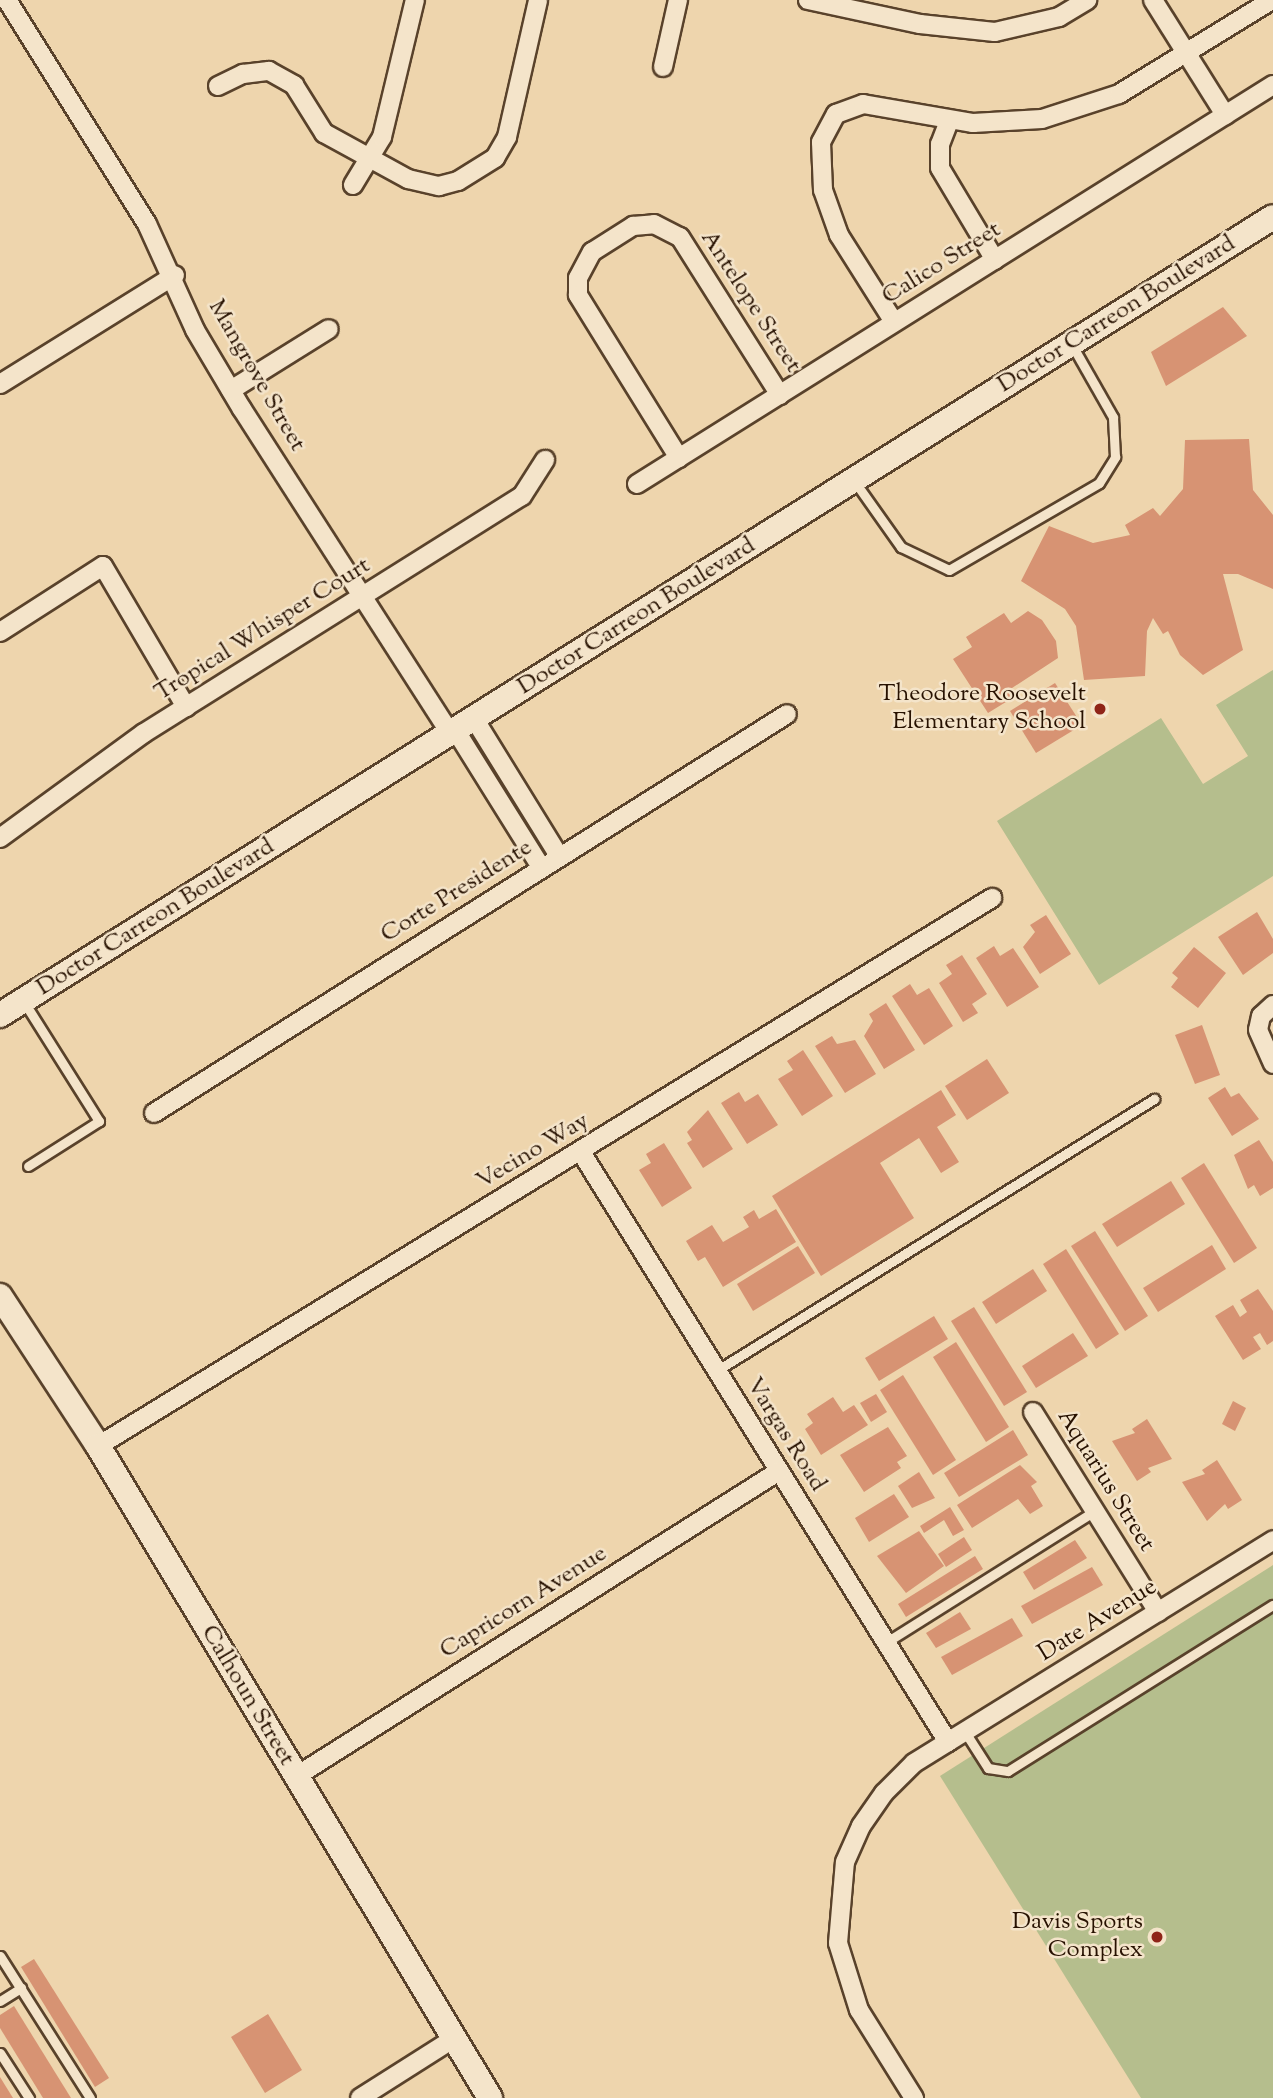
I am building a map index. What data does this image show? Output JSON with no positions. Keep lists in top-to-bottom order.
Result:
{
  "streets": {
    "main road": ["Doctor Carreon Boulevard", "Calhoun Street"],
    "street": [
      "Calico Street",
      "Antelope Street",
      "Mangrove Street",
      "Tropical Whisper Court",
      "Corte Presidente",
      "Vecino Way",
      "Vargas Road",
      "Aquarius Street",
      "Capricorn Avenue",
      "Date Avenue"
    ]
  },
  "crossings": [
    ["Calico Street", "Antelope Street"],
    ["Doctor Carreon Boulevard", "Mangrove Street"],
    ["Mangrove Street", "Tropical Whisper Court"],
    ["Vecino Way", "Vargas Road"],
    ["Vecino Way", "Calhoun Street"],
    ["Vargas Road", "Capricorn Avenue"],
    ["Vargas Road", "Date Avenue"],
    ["Aquarius Street", "Date Avenue"],
    ["Capricorn Avenue", "Calhoun Street"]
  ],
  "places": ["Theodore Roosevelt Elementary School", "Davis Sports Complex"]
}
